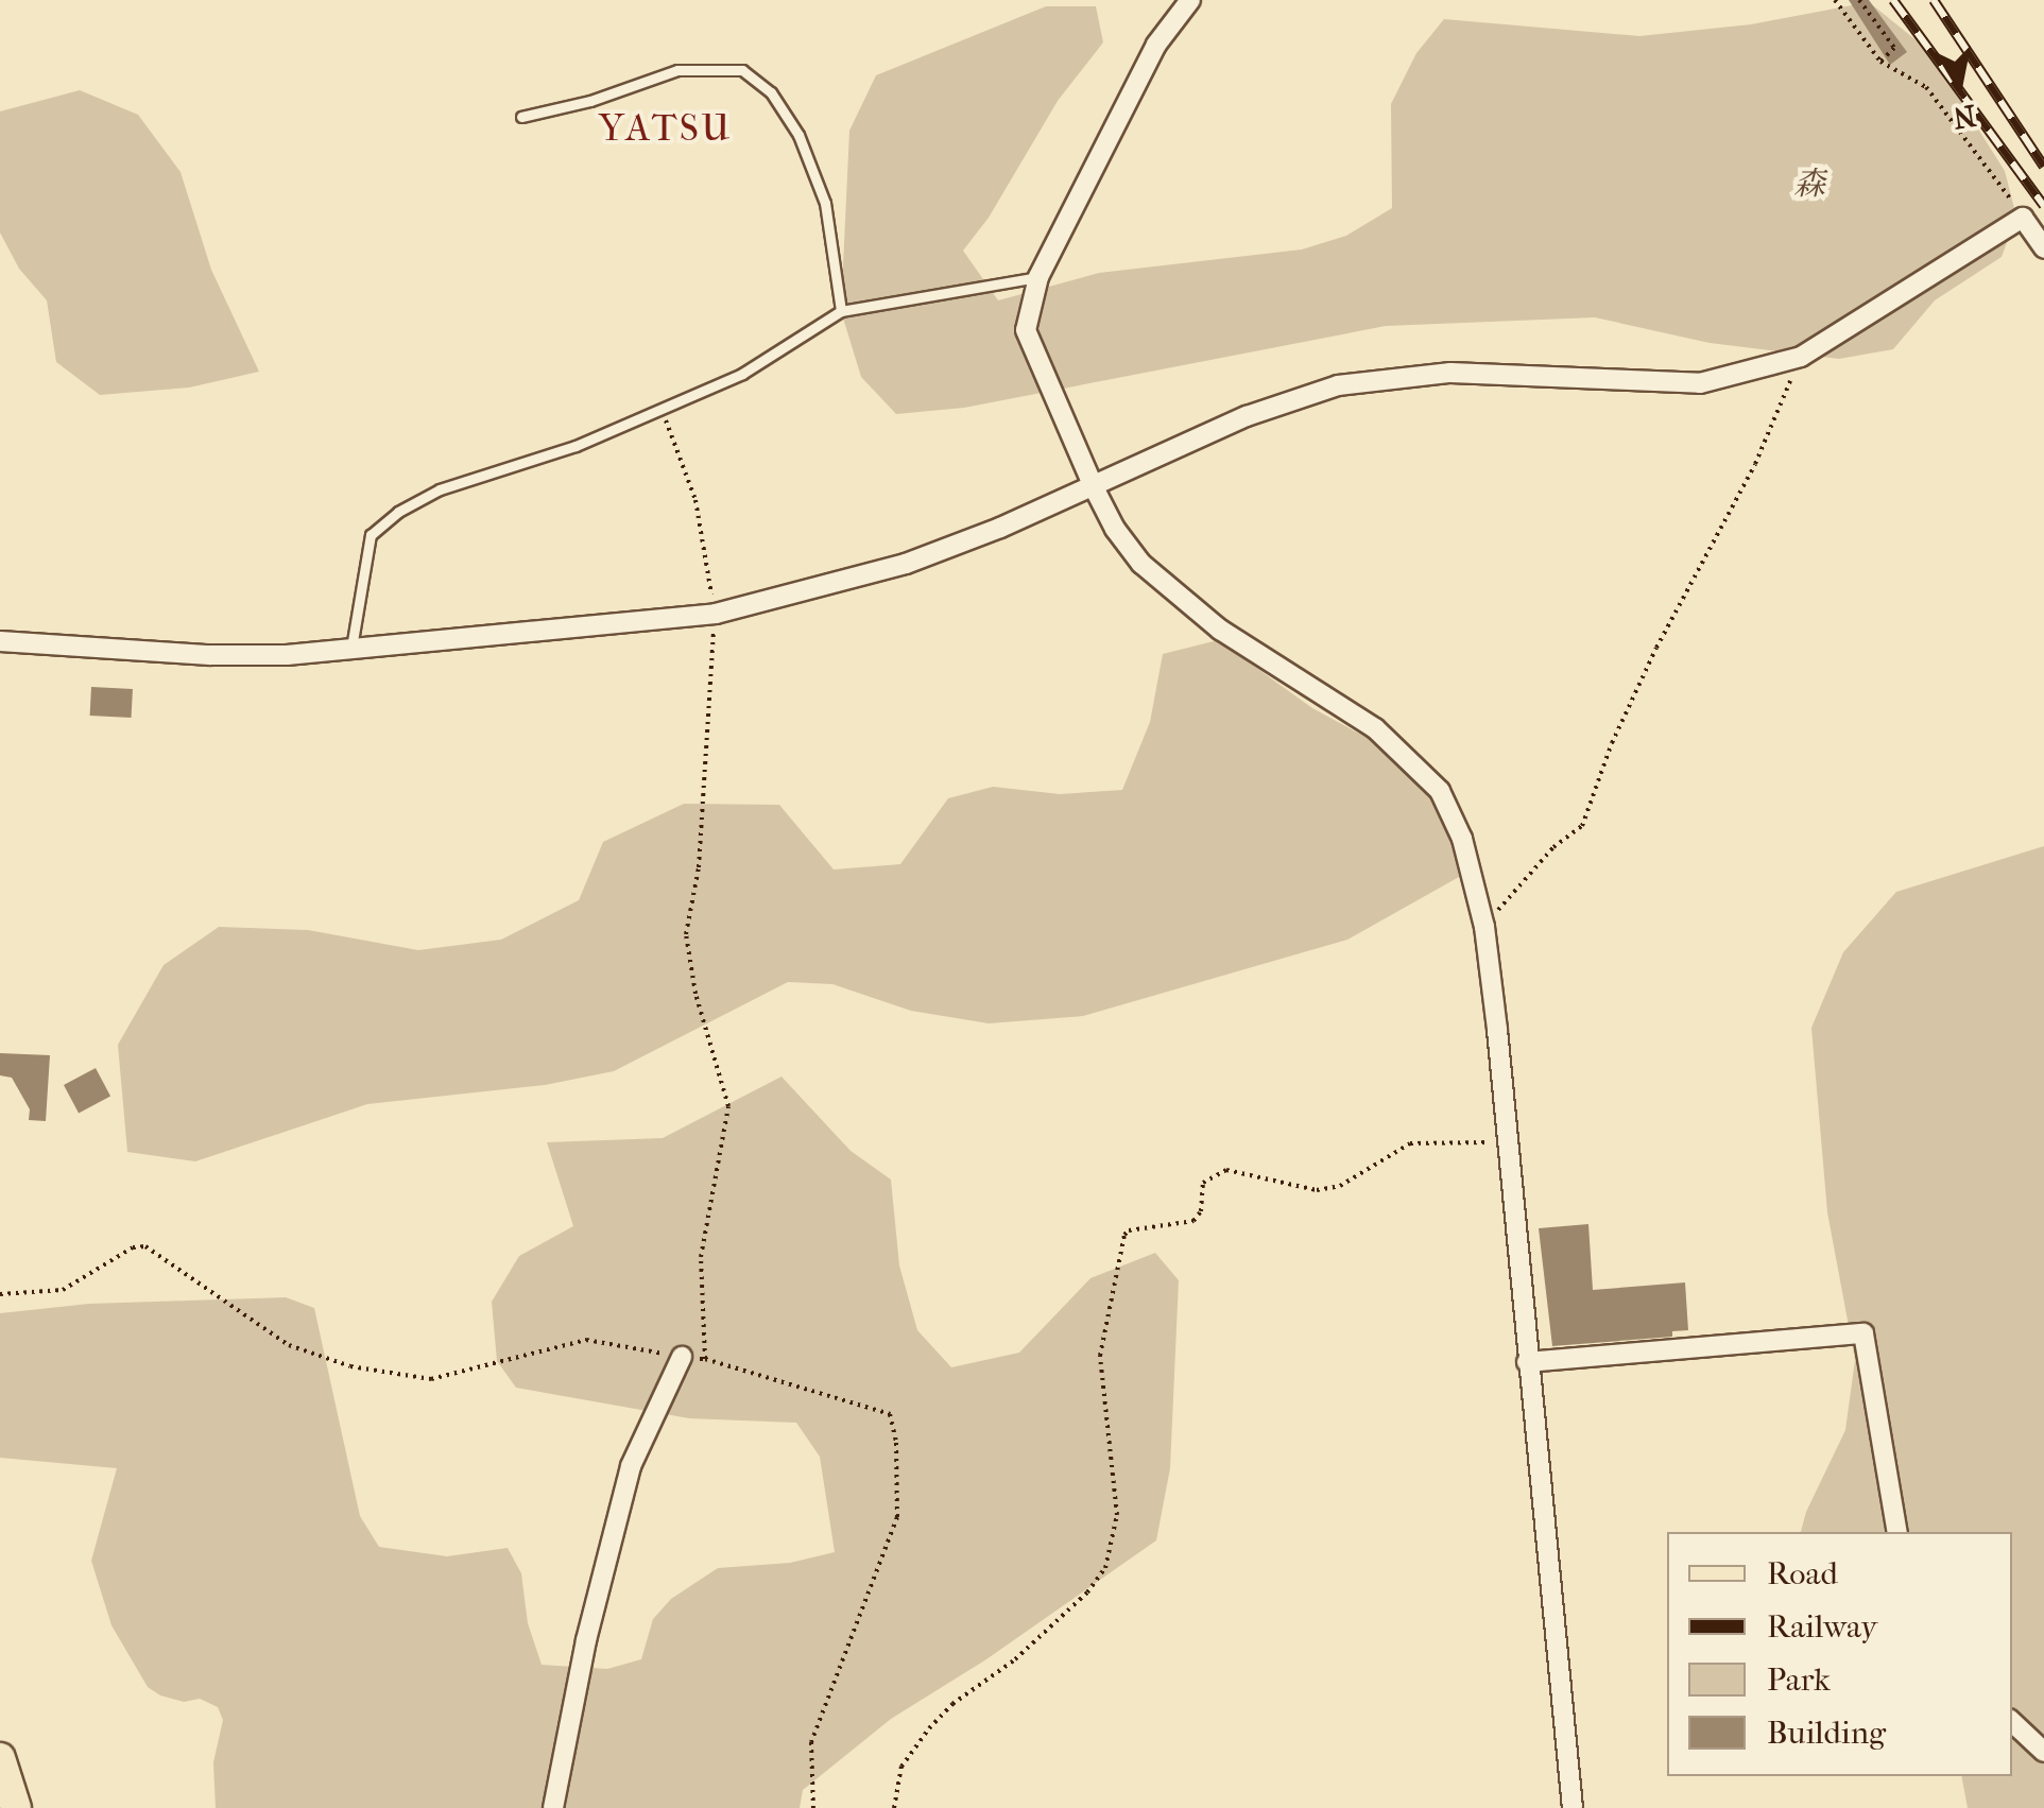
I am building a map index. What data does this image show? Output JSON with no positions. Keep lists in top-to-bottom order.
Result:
{
  "districts": ["YATSU"],
  "parks": ["森"],
  "legend": [
    "Road",
    "Railway",
    "Park",
    "Building"
  ],
  "north": "bottom"
}
